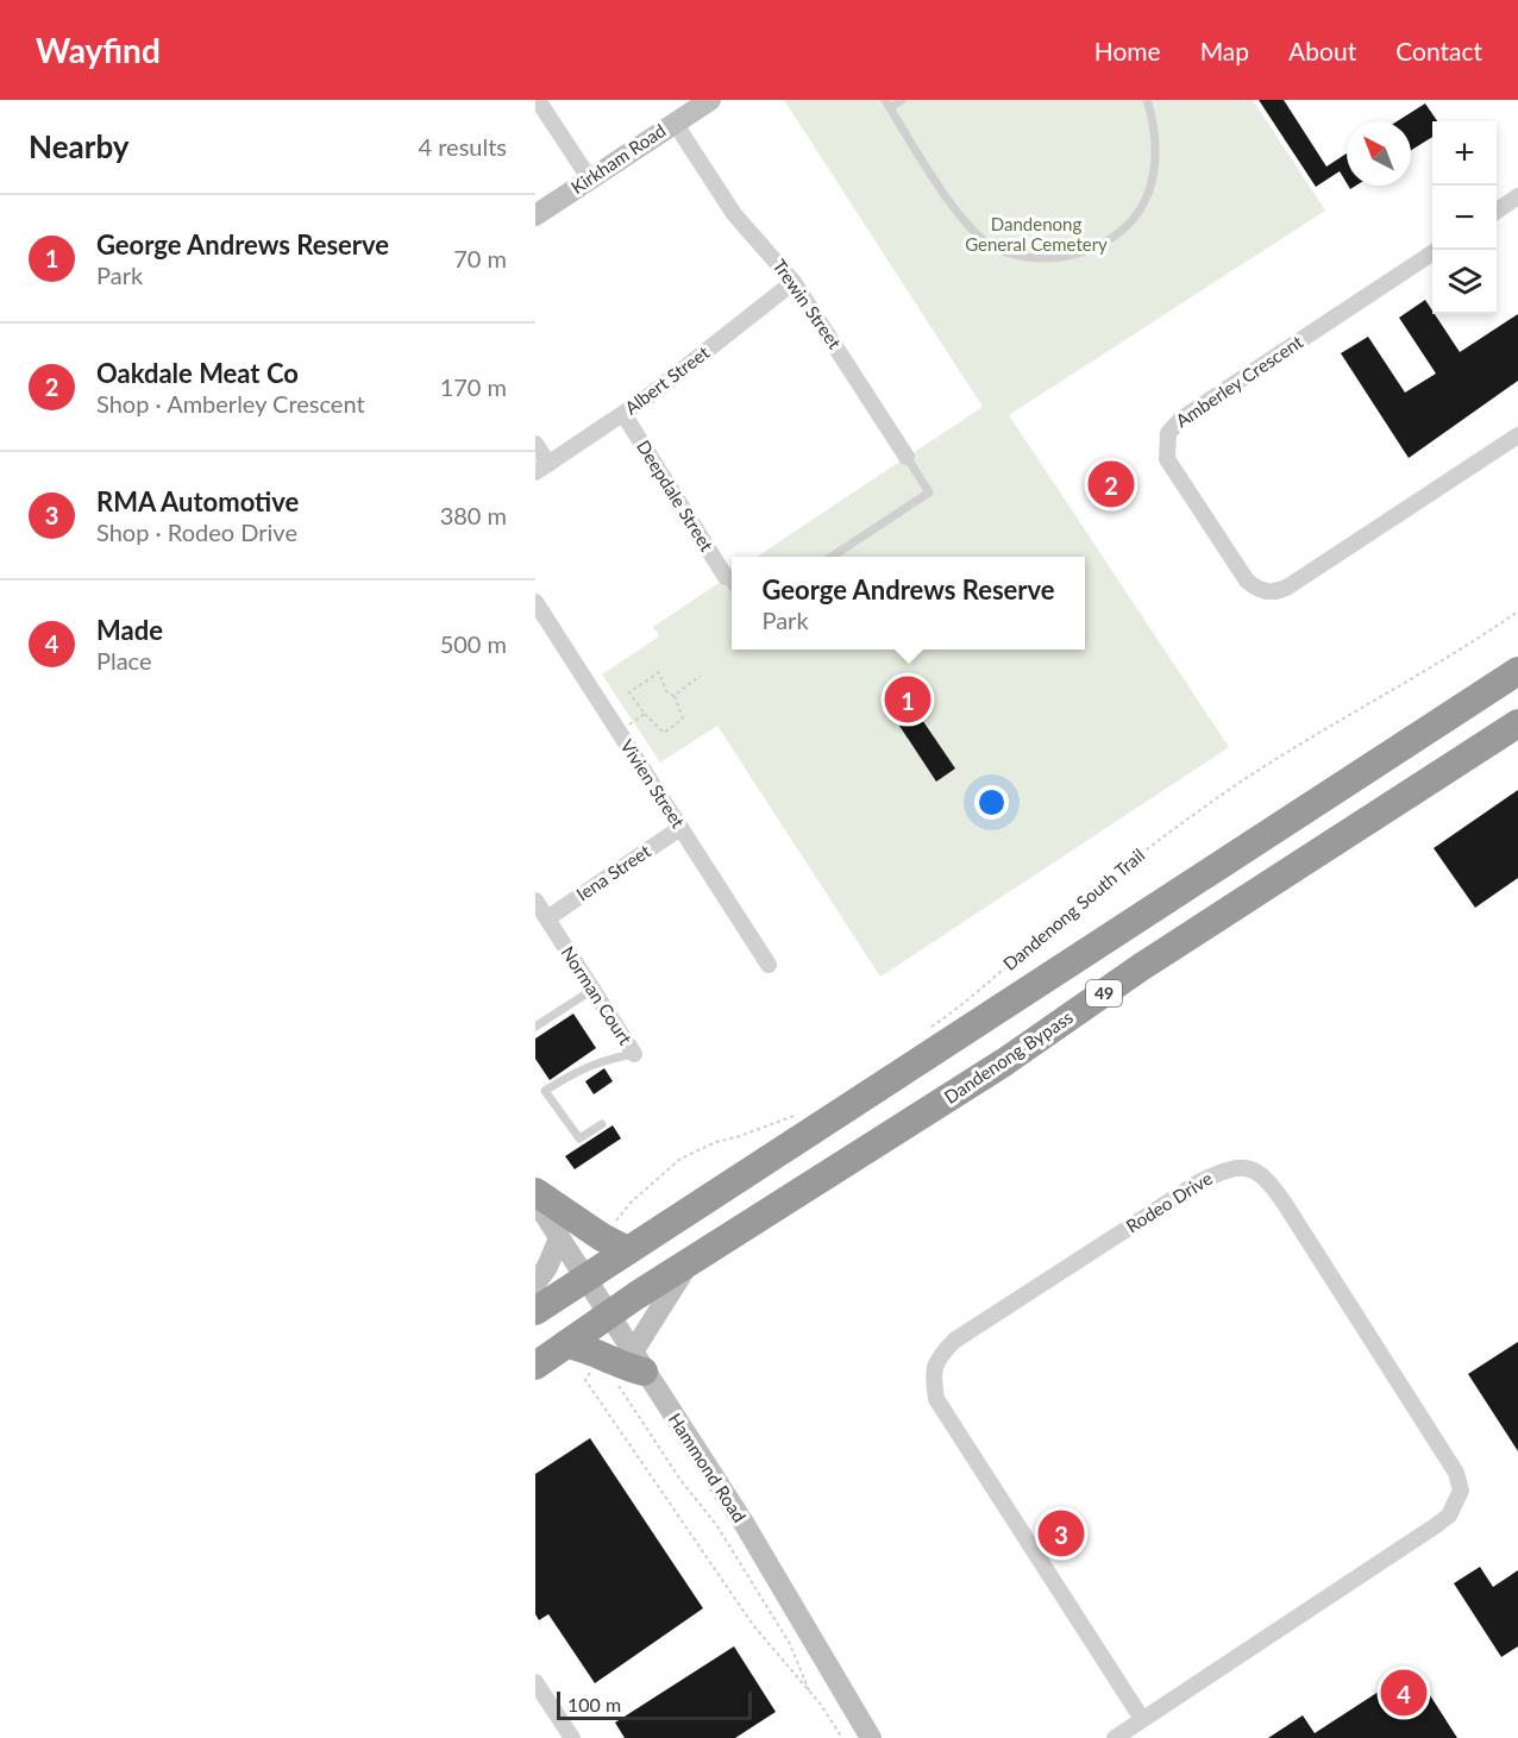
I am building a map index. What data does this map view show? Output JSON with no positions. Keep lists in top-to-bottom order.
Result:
{
  "streets": {
    "highway": ["49", "Dandenong Bypass"],
    "main road": ["Kirkham Road", "Hammond Road"],
    "street": [
      "Trewin Street",
      "Albert Street",
      "Amberley Crescent",
      "Deepdale Street",
      "Vivien Street",
      "Iena Street",
      "Norman Court",
      "Rodeo Drive"
    ],
    "path": ["Dandenong South Trail"]
  },
  "crossings": [
    ["Kirkham Road", "Trewin Street"],
    ["Trewin Street", "Albert Street"],
    ["Albert Street", "Deepdale Street"],
    ["Vivien Street", "Iena Street"],
    ["Iena Street", "Norman Court"],
    ["49", "Hammond Road"],
    ["Dandenong Bypass", "Hammond Road"]
  ],
  "parks": ["Dandenong General Cemetery"],
  "scale_bar": "100 m",
  "north": "top left",
  "page": {
    "header": "Wayfind",
    "nav": [
      "Home",
      "Map",
      "About",
      "Contact"
    ],
    "heading": ["Nearby", "4 results"],
    "map_buttons": ["+", "−"],
    "list": [
      {
        "mark": "1",
        "name": "George Andrews Reserve",
        "note": "Park",
        "value": "70 m"
      },
      {
        "mark": "2",
        "name": "Oakdale Meat Co",
        "note": "Shop · Amberley Crescent",
        "value": "170 m"
      },
      {
        "mark": "3",
        "name": "RMA Automotive",
        "note": "Shop · Rodeo Drive",
        "value": "380 m"
      },
      {
        "mark": "4",
        "name": "Made",
        "note": "Place",
        "value": "500 m"
      }
    ],
    "pins": [
      "2",
      "1",
      "3",
      "4"
    ],
    "popup": ["George Andrews Reserve", "Park"],
    "scale": "100 m"
  }
}
